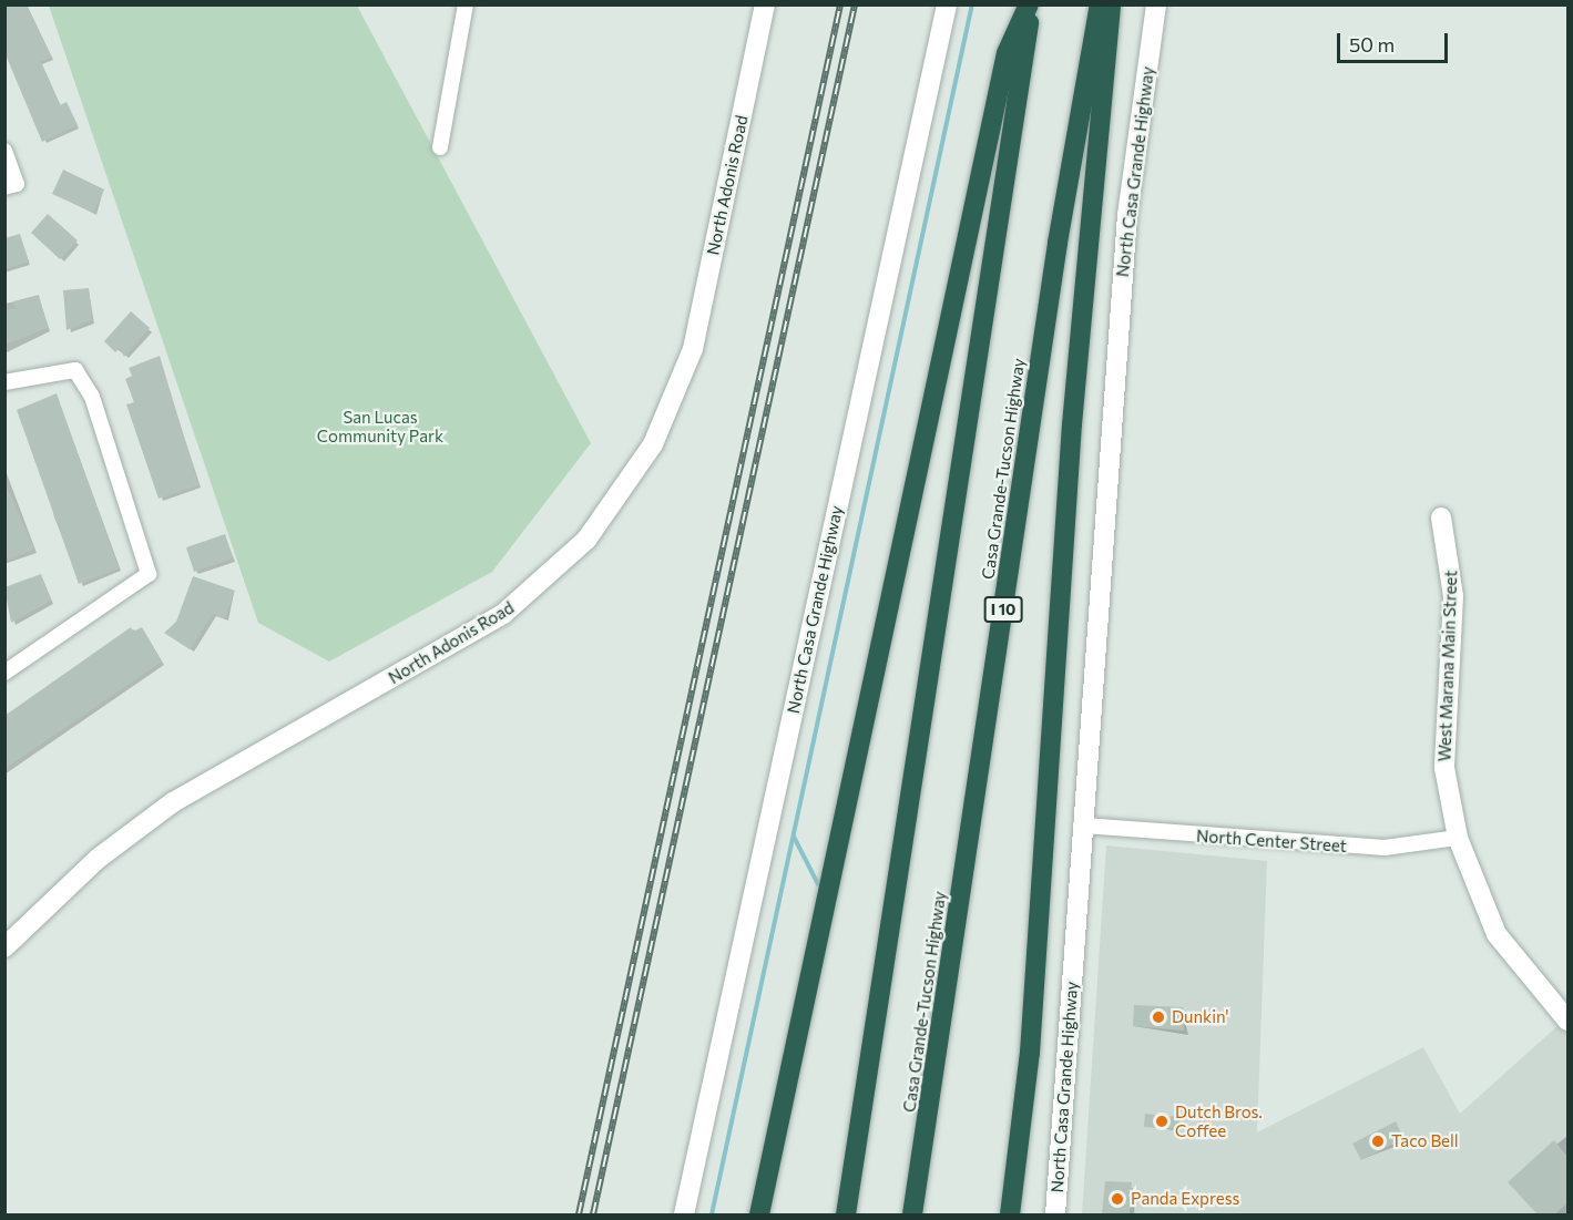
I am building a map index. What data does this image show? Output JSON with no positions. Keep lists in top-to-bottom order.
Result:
{
  "streets": {
    "highway": ["Casa Grande-Tucson Highway", "I 10"],
    "street": [
      "North Casa Grande Highway",
      "North Adonis Road",
      "West Marana Main Street",
      "North Center Street"
    ]
  },
  "crossings": [
    ["North Casa Grande Highway", "North Center Street"],
    ["West Marana Main Street", "North Center Street"]
  ],
  "parks": ["San Lucas Community Park"],
  "places": [
    "Dunkin'",
    "Dutch Bros. Coffee",
    "Taco Bell",
    "Panda Express"
  ],
  "scale_bar": "50 m"
}
